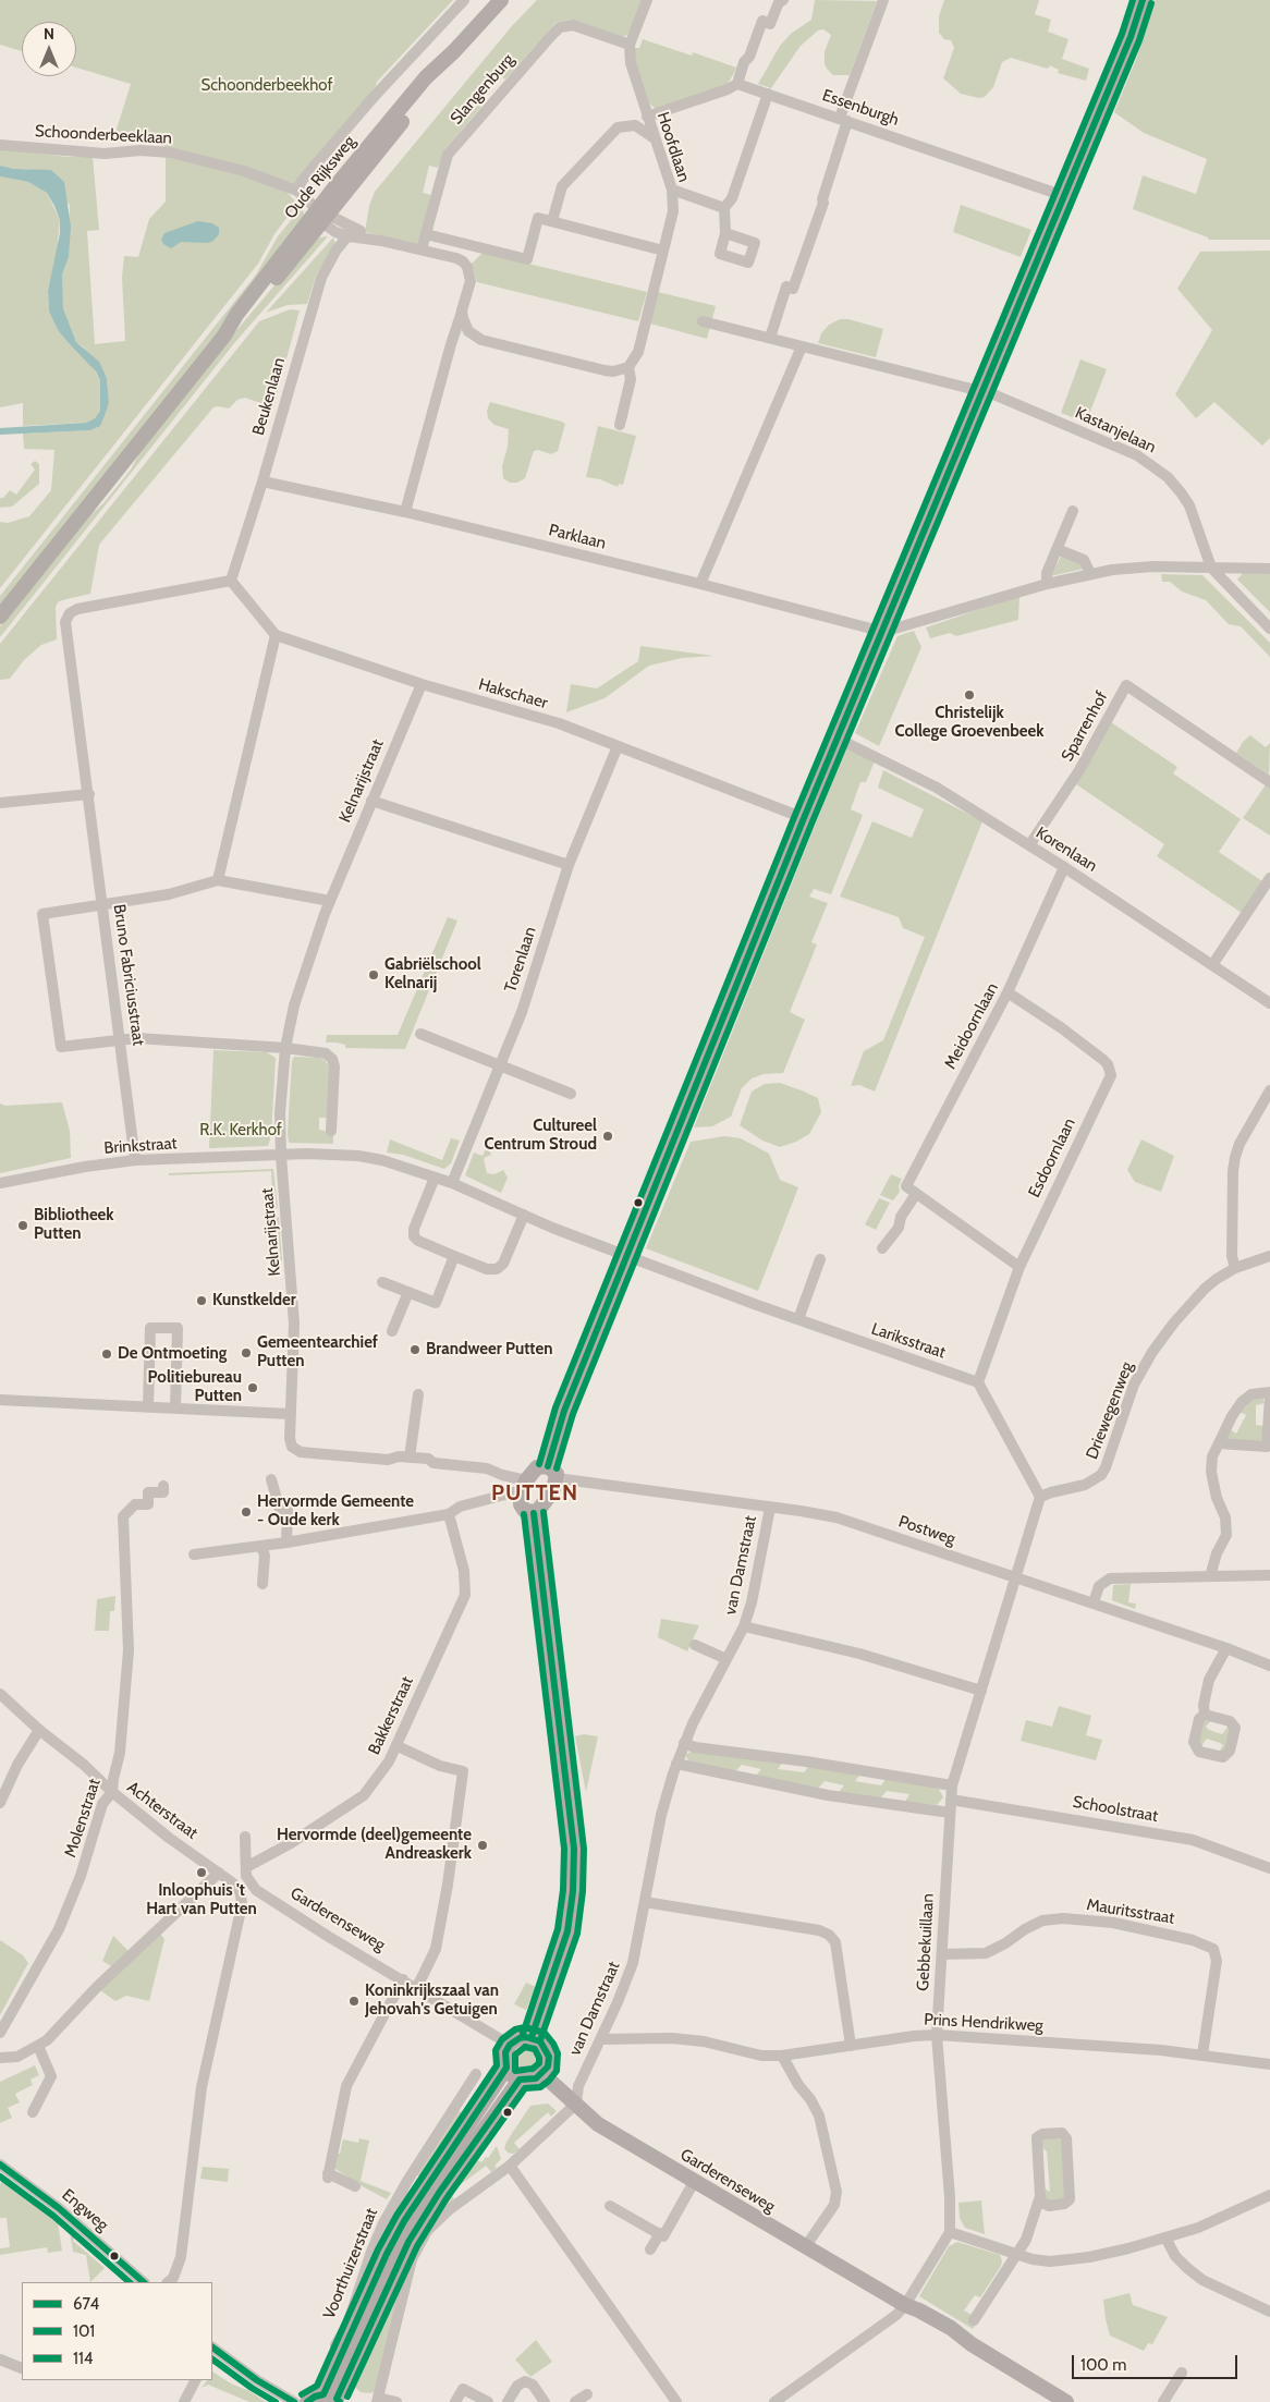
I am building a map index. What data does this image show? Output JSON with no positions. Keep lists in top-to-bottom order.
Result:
{
  "streets": {
    "main road": ["Oude Rijksweg", "Garderenseweg", "Voorthuizerstraat"],
    "street": [
      "Slangenburg",
      "Essenburgh",
      "Schoonderbeeklaan",
      "Hoofdlaan",
      "Beukenlaan",
      "Kastanjelaan",
      "Parklaan",
      "Hakschaer",
      "Sparrenhof",
      "Kelnarijstraat",
      "Korenlaan",
      "Torenlaan",
      "Bruno Fabriciusstraat",
      "Meidoornlaan",
      "Brinkstraat",
      "Esdoornlaan",
      "Lariksstraat",
      "Driewegenweg",
      "Postweg",
      "van Damstraat",
      "Bakkerstraat",
      "Schoolstraat",
      "Achterstraat",
      "Molenstraat",
      "Mauritsstraat",
      "Gebbekuillaan",
      "Prins Hendrikweg",
      "Engweg"
    ]
  },
  "crossings": [
    ["Slangenburg", "Hoofdlaan"],
    ["Schoonderbeeklaan", "Oude Rijksweg"],
    ["Beukenlaan", "Parklaan"],
    ["Beukenlaan", "Bruno Fabriciusstraat"],
    ["Hakschaer", "Kelnarijstraat"],
    ["Hakschaer", "Torenlaan"],
    ["Sparrenhof", "Korenlaan"],
    ["Kelnarijstraat", "Brinkstraat"],
    ["Korenlaan", "Meidoornlaan"],
    ["Torenlaan", "Brinkstraat"],
    ["Bruno Fabriciusstraat", "Brinkstraat"],
    ["Meidoornlaan", "Esdoornlaan"],
    ["Brinkstraat", "Lariksstraat"],
    ["Esdoornlaan", "Lariksstraat"],
    ["Postweg", "van Damstraat"],
    ["Postweg", "Gebbekuillaan"],
    ["van Damstraat", "Garderenseweg"],
    ["van Damstraat", "Prins Hendrikweg"],
    ["Bakkerstraat", "Garderenseweg"],
    ["Schoolstraat", "Gebbekuillaan"],
    ["Achterstraat", "Molenstraat"],
    ["Mauritsstraat", "Gebbekuillaan"],
    ["Mauritsstraat", "Prins Hendrikweg"],
    ["Garderenseweg", "Voorthuizerstraat"],
    ["Gebbekuillaan", "Prins Hendrikweg"]
  ],
  "districts": ["PUTTEN"],
  "parks": ["Schoonderbeekhof", "R.K. Kerkhof"],
  "places": [
    "Christelijk College Groevenbeek",
    "Gabriëlschool Kelnarij",
    "Cultureel Centrum Stroud",
    "Bibliotheek Putten",
    "Kunstkelder",
    "Brandweer Putten",
    "Gemeentearchief Putten",
    "De Ontmoeting",
    "Politiebureau Putten",
    "Hervormde Gemeente - Oude kerk",
    "Hervormde (deel)gemeente Andreaskerk",
    "Inloophuis 't Hart van Putten",
    "Koninkrijkszaal van Jehovah's Getuigen"
  ],
  "lines": ["transit line 674", "transit line 114", "transit line 101"],
  "legend": ["674", "101", "114"],
  "scale_bar": "100 m",
  "north": "top"
}
